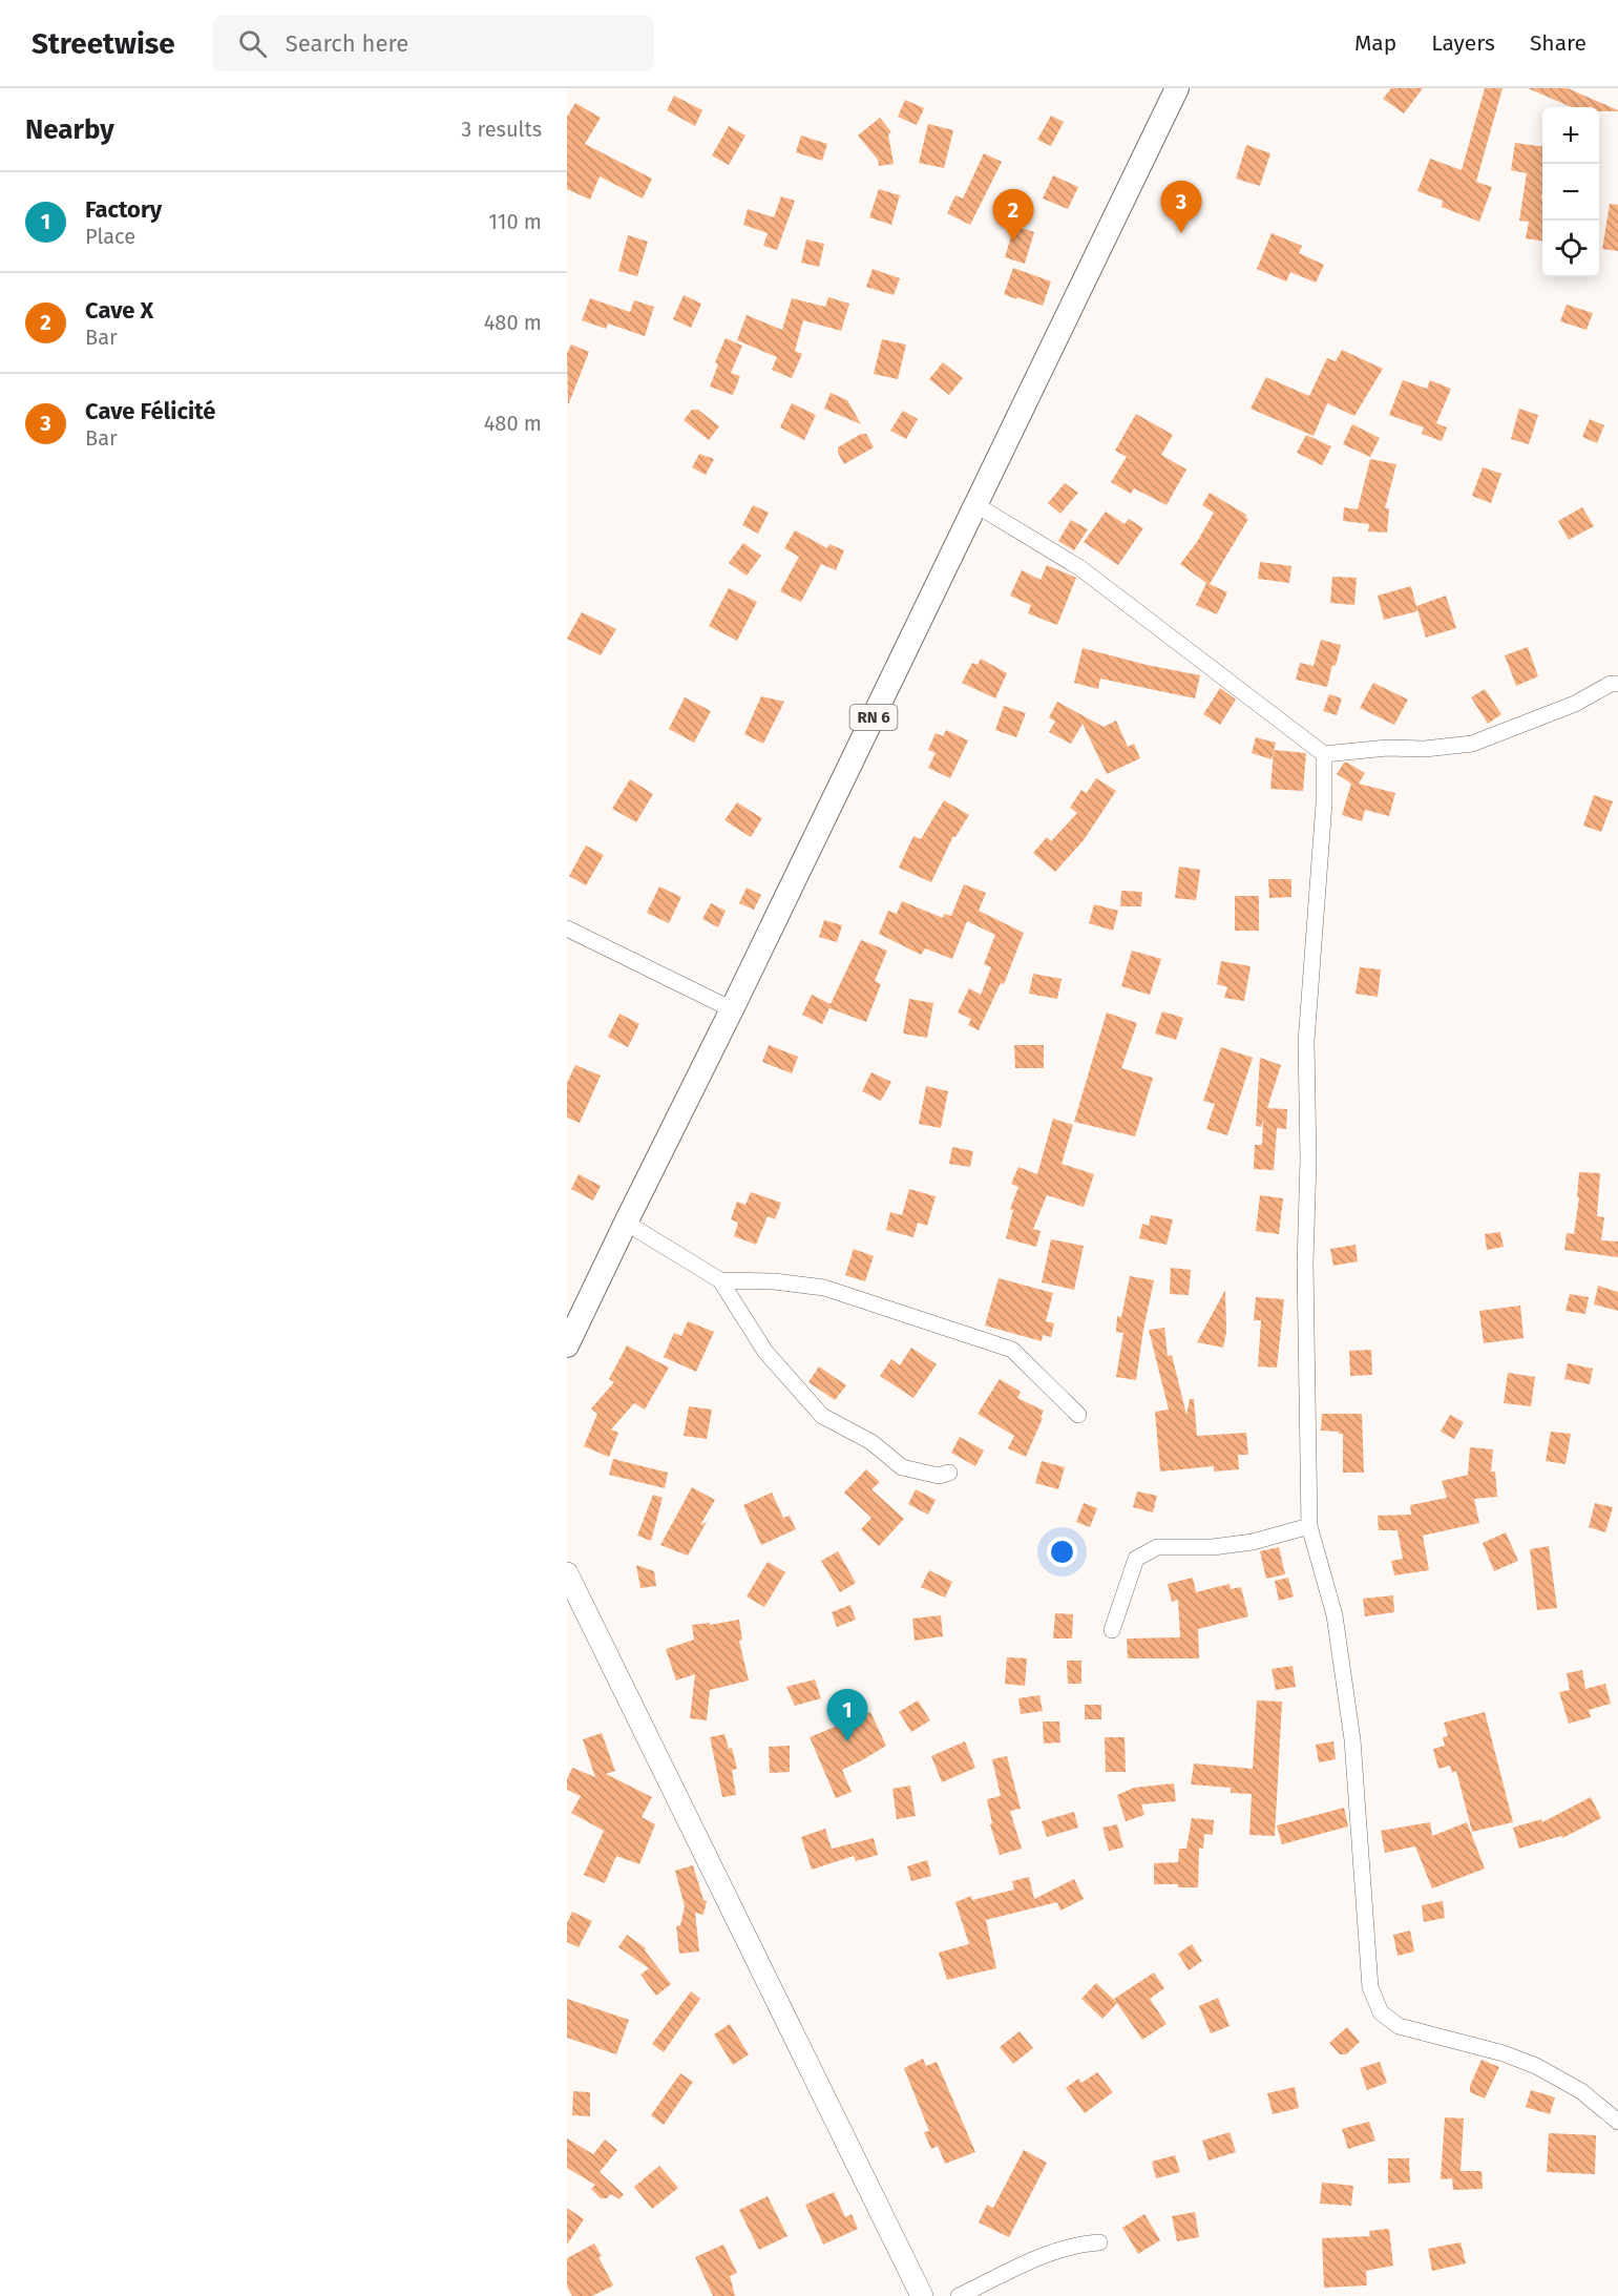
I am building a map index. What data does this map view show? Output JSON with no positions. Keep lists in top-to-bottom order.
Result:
{
  "streets": {
    "main road": ["RN 6"]
  },
  "page": {
    "header": "Streetwise",
    "search": "Search here",
    "nav": ["Map", "Layers", "Share"],
    "heading": ["Nearby", "3 results"],
    "map_buttons": ["+", "−"],
    "list": [
      {
        "mark": "1",
        "name": "Factory",
        "note": "Place",
        "value": "110 m"
      },
      {
        "mark": "2",
        "name": "Cave X",
        "note": "Bar",
        "value": "480 m"
      },
      {
        "mark": "3",
        "name": "Cave Félicité",
        "note": "Bar",
        "value": "480 m"
      }
    ],
    "pins": ["3", "2", "1"]
  }
}
